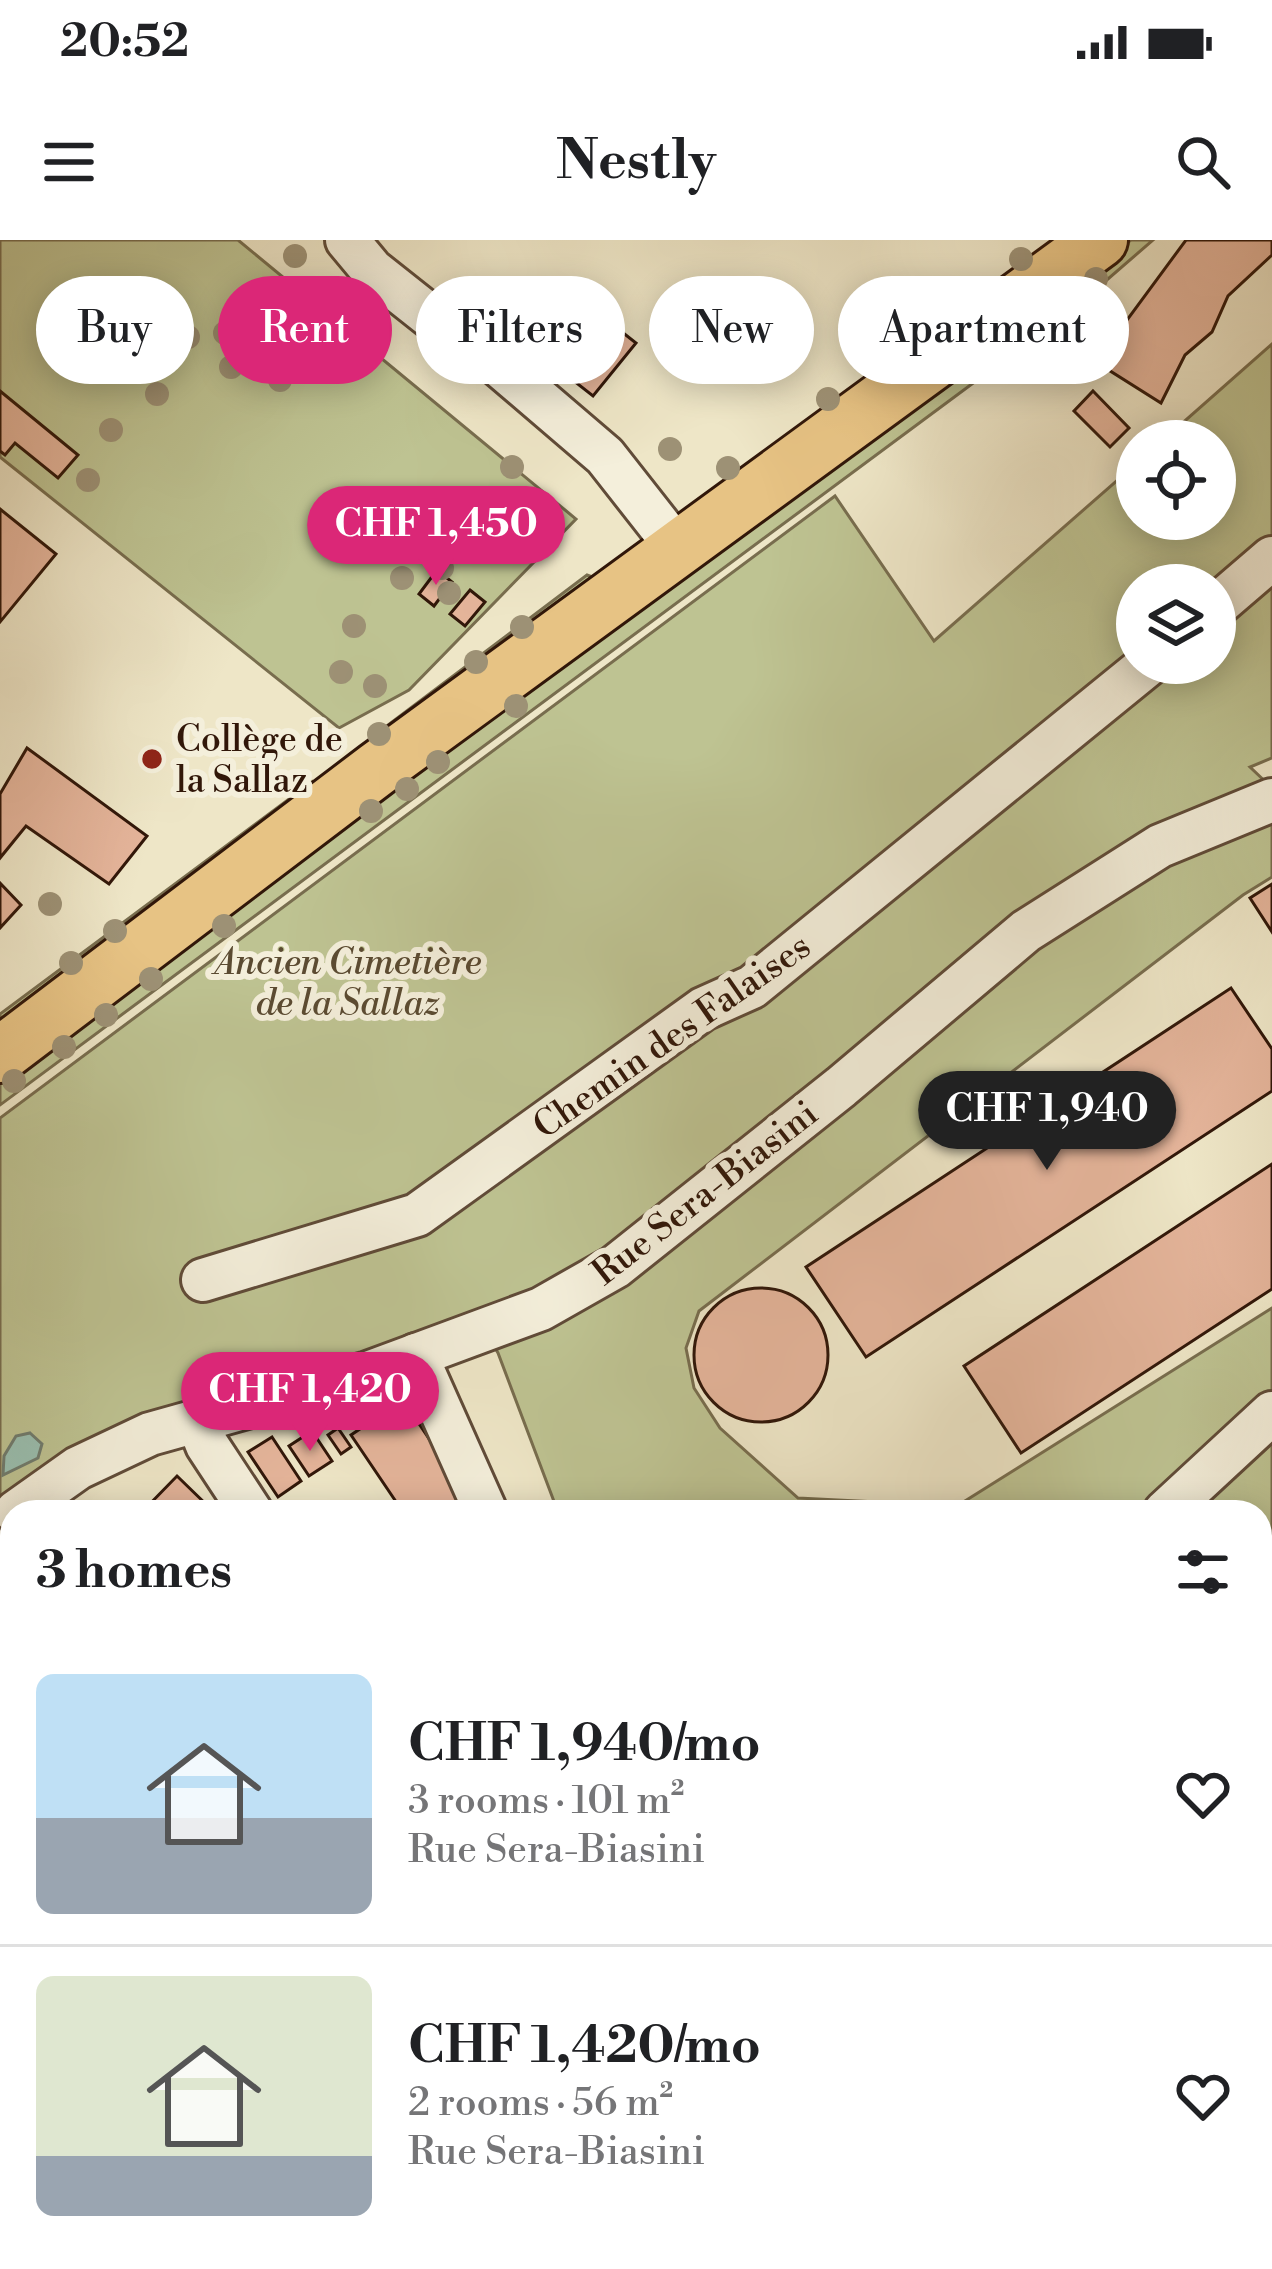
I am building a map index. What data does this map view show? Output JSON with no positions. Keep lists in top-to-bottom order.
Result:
{
  "streets": {
    "street": ["Chemin des Falaises", "Rue Sera-Biasini"]
  },
  "parks": ["Ancien Cimetière de la Sallaz"],
  "places": ["Collège de la Sallaz"],
  "page": {
    "status": "20:52",
    "header": "Nestly",
    "chip": [
      "Buy",
      "Rent",
      "Filters",
      "New",
      "Apartment"
    ],
    "price": ["CHF 1,450", "CHF 1,940", "CHF 1,420"],
    "heading": "3 homes",
    "list": [
      {
        "name": "CHF 1,940/mo",
        "note": "3 rooms · 101 m² · Rue Sera-Biasini"
      },
      {
        "name": "CHF 1,420/mo",
        "note": "2 rooms · 56 m² · Rue Sera-Biasini"
      }
    ]
  }
}
